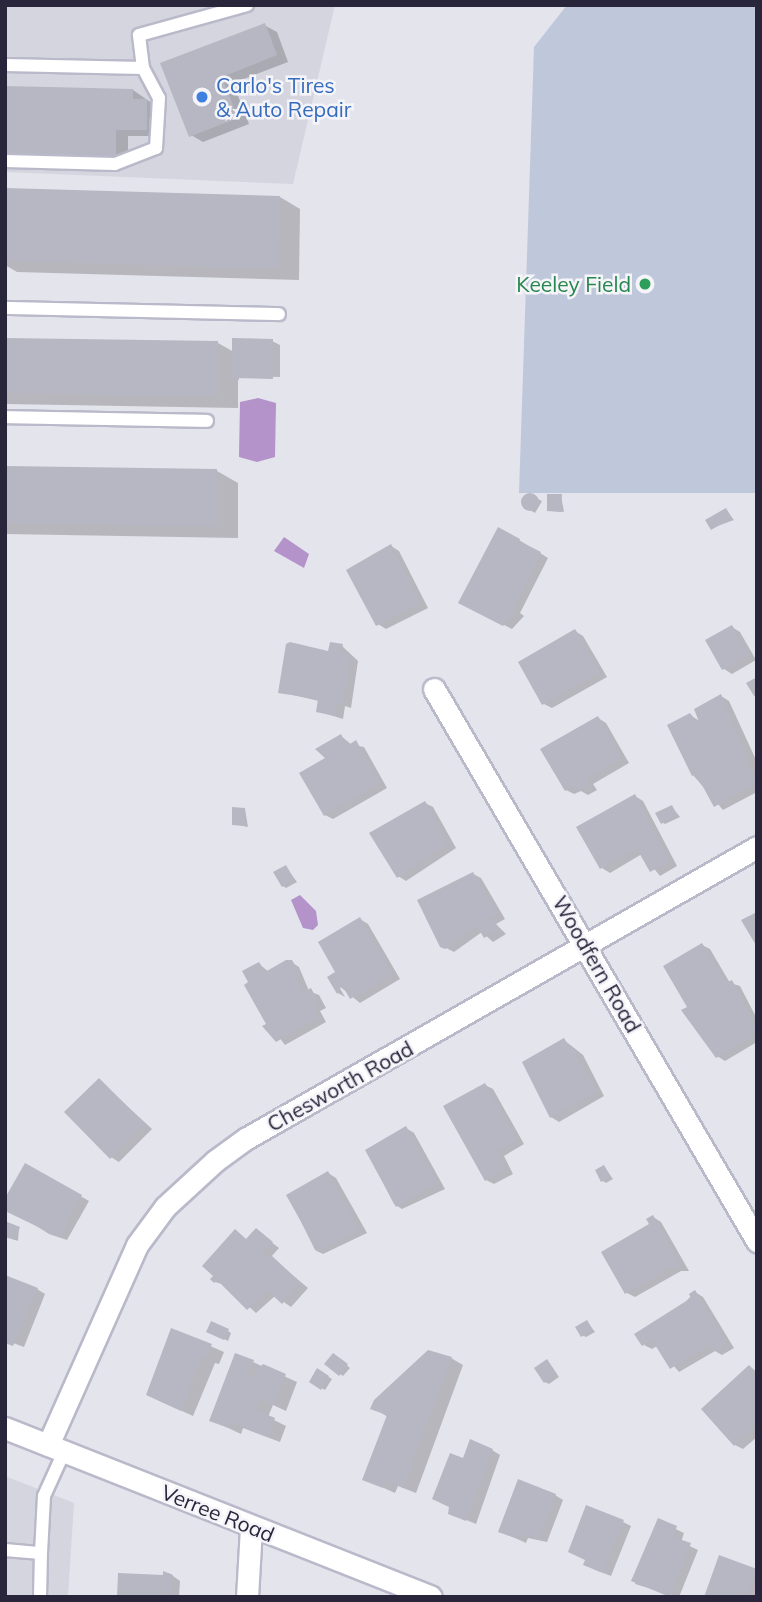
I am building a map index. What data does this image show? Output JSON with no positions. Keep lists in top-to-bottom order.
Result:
{
  "streets": {
    "street": ["Woodfern Road", "Chesworth Road", "Verree Road"]
  },
  "crossings": [
    ["Woodfern Road", "Chesworth Road"],
    ["Chesworth Road", "Verree Road"]
  ],
  "places": ["Carlo's Tires & Auto Repair", "Keeley Field"]
}
